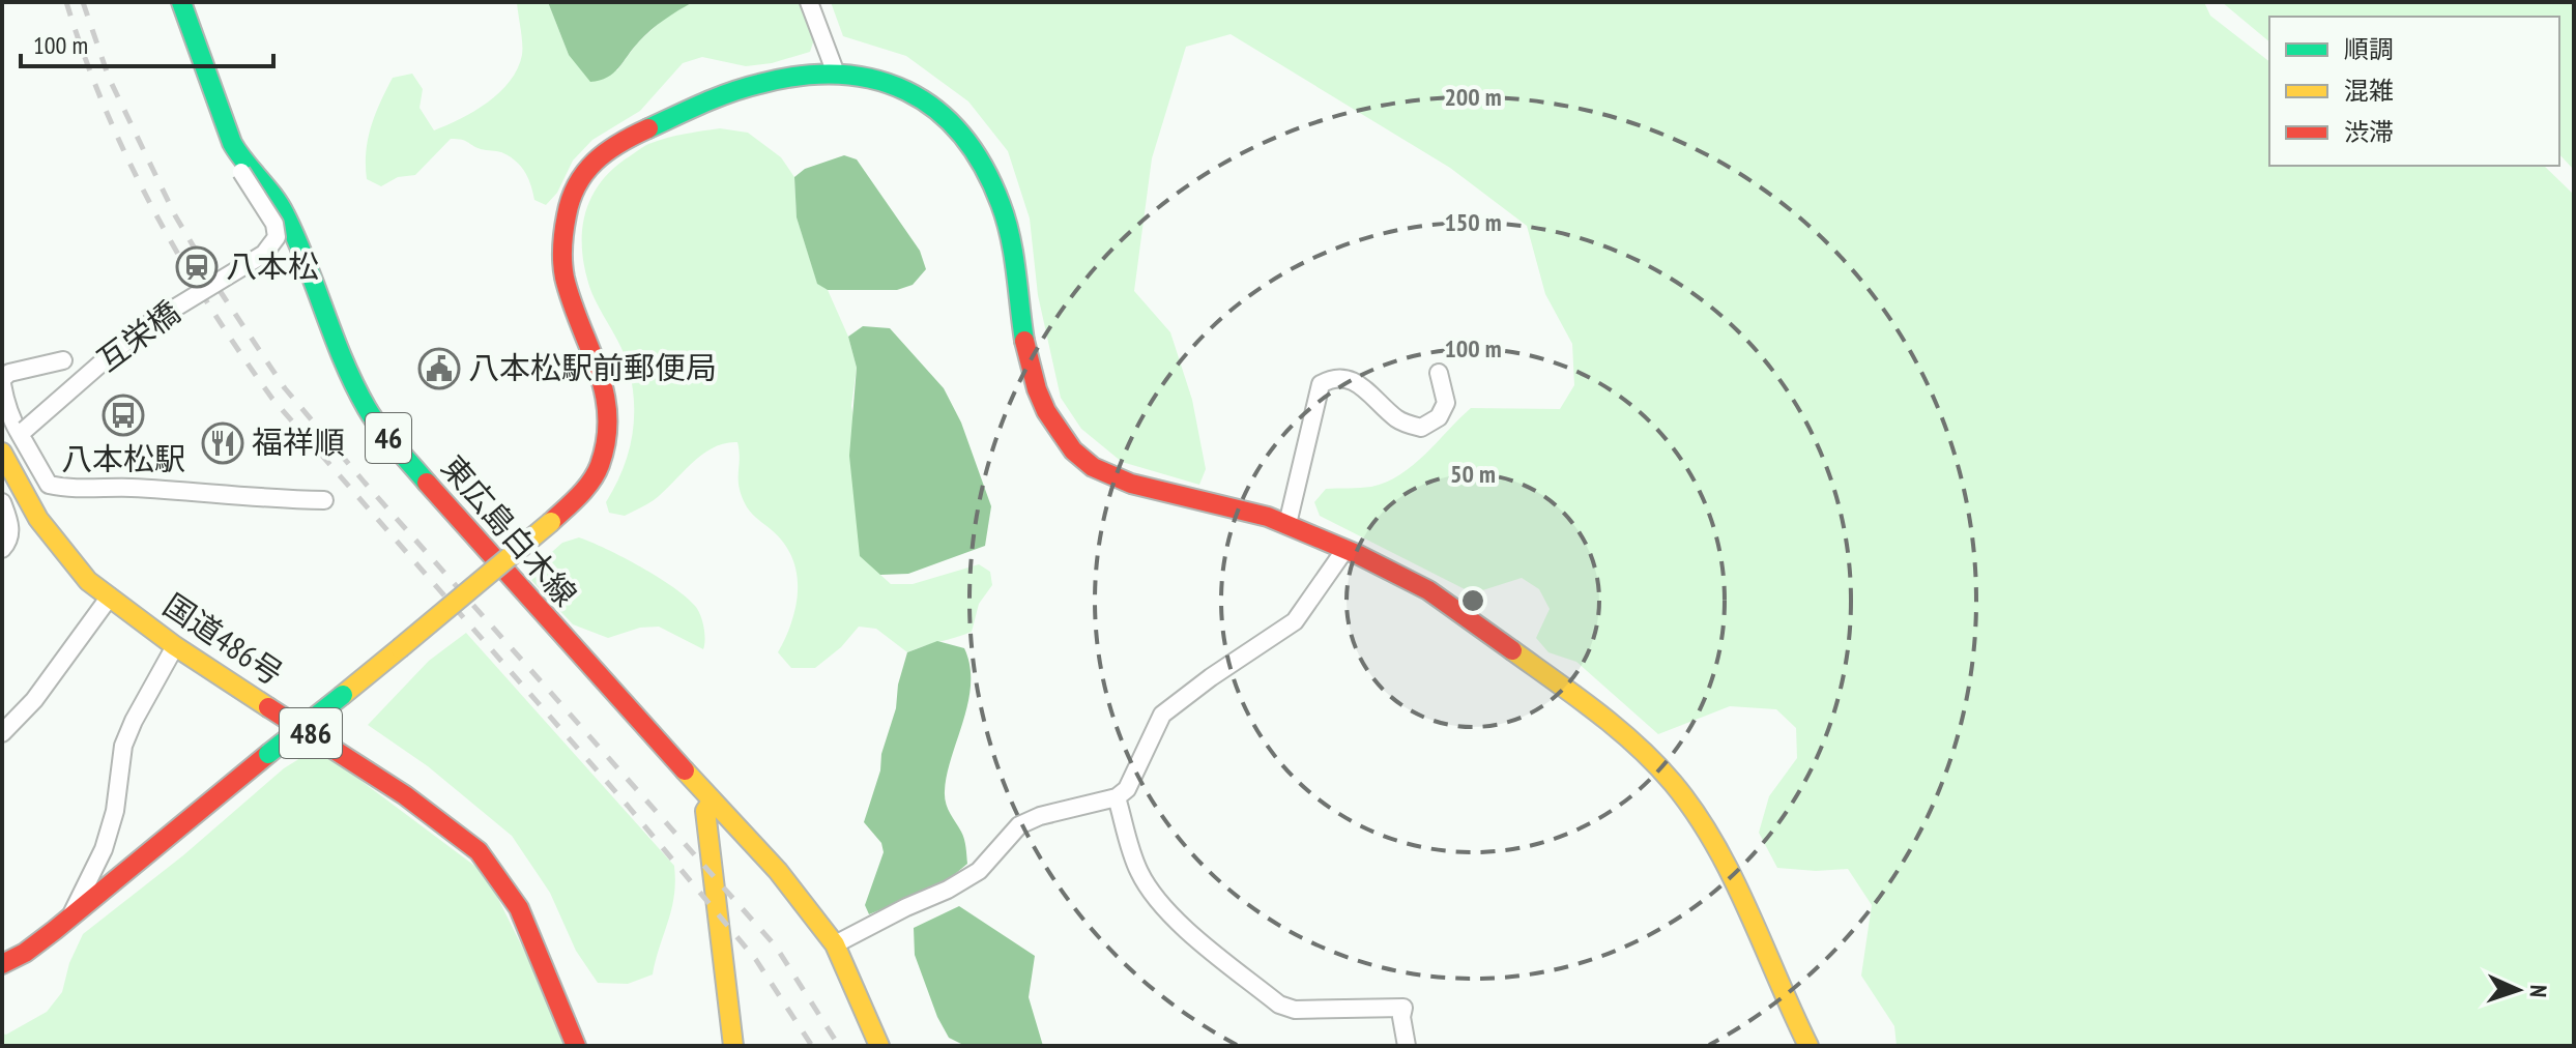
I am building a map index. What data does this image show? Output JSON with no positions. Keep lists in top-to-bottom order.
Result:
{
  "streets": {
    "main road": [
      "46",
      "東広島白木線",
      "国道486号",
      "486"
    ],
    "street": ["互栄橋"]
  },
  "crossings": [
    ["互栄橋", "東広島白木線"]
  ],
  "places": {
    "station": ["八本松"],
    "public building": ["八本松駅前郵便局"],
    "bus stop": ["八本松駅"],
    "restaurant": ["福祥順"]
  },
  "legend": ["順調", "混雑", "渋滞"],
  "scale_bar": "100 m",
  "north": "right",
  "rings": [
    "200 m",
    "150 m",
    "100 m",
    "50 m"
  ]
}
